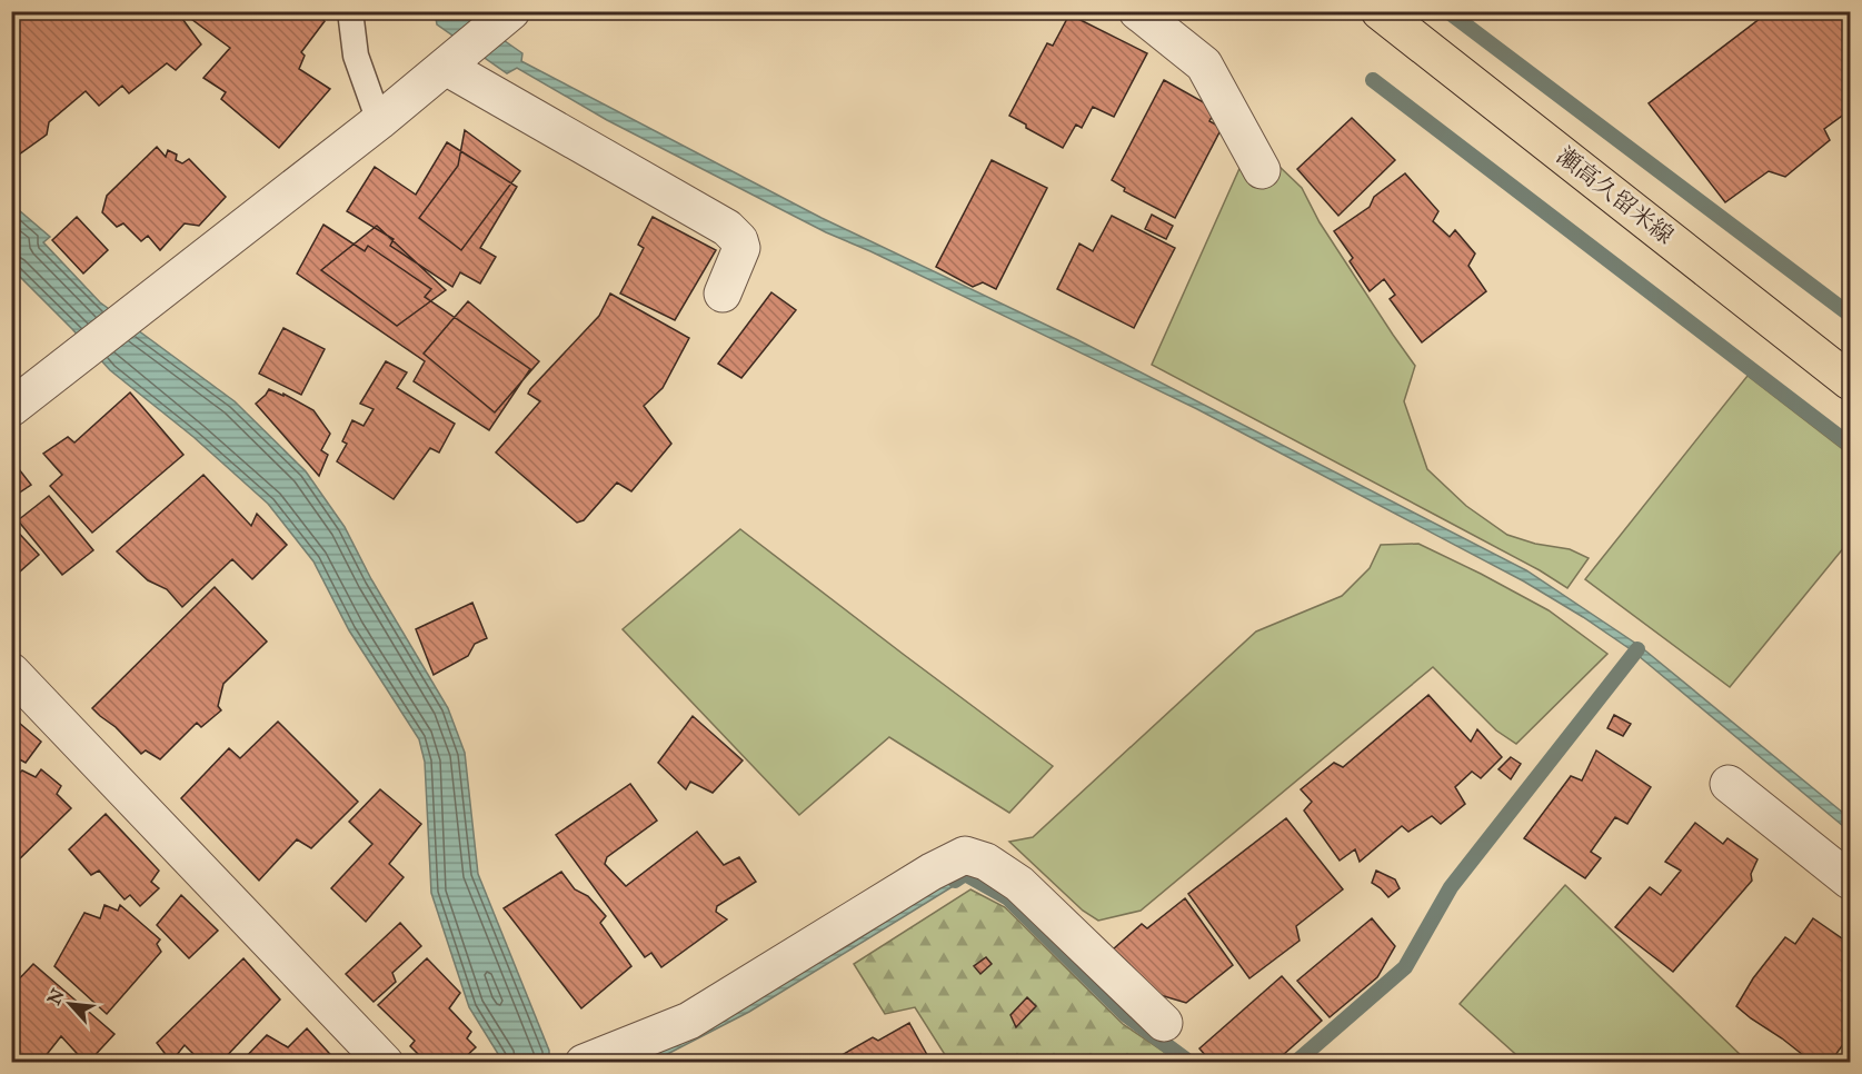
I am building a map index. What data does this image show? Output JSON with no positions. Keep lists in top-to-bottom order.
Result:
{
  "streets": {
    "main road": ["瀬高久留米線"]
  },
  "north": "top left"
}
